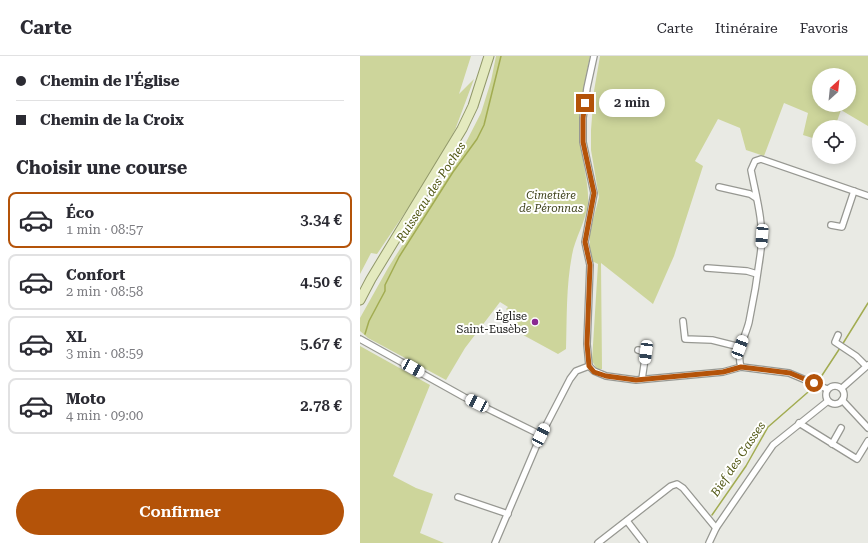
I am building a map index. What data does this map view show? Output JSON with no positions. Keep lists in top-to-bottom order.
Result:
{
  "water": ["Ruisseau des Poches", "Bief des Gasses"],
  "parks": ["Cimetière de Péronnas"],
  "places": ["Église Saint-Eusèbe"],
  "north": "top right",
  "page": {
    "header": "Carte",
    "nav": ["Carte", "Itinéraire", "Favoris"],
    "banner": ["Chemin de l'Église", "Chemin de la Croix"],
    "bubble": "2 min",
    "heading": "Choisir une course",
    "list": [
      {
        "name": "Éco",
        "note": "1 min · 08:57",
        "value": "3.34 €"
      },
      {
        "name": "Confort",
        "note": "2 min · 08:58",
        "value": "4.50 €"
      },
      {
        "name": "XL",
        "note": "3 min · 08:59",
        "value": "5.67 €"
      },
      {
        "name": "Moto",
        "note": "4 min · 09:00",
        "value": "2.78 €"
      }
    ],
    "buttons": "Confirmer"
  }
}
